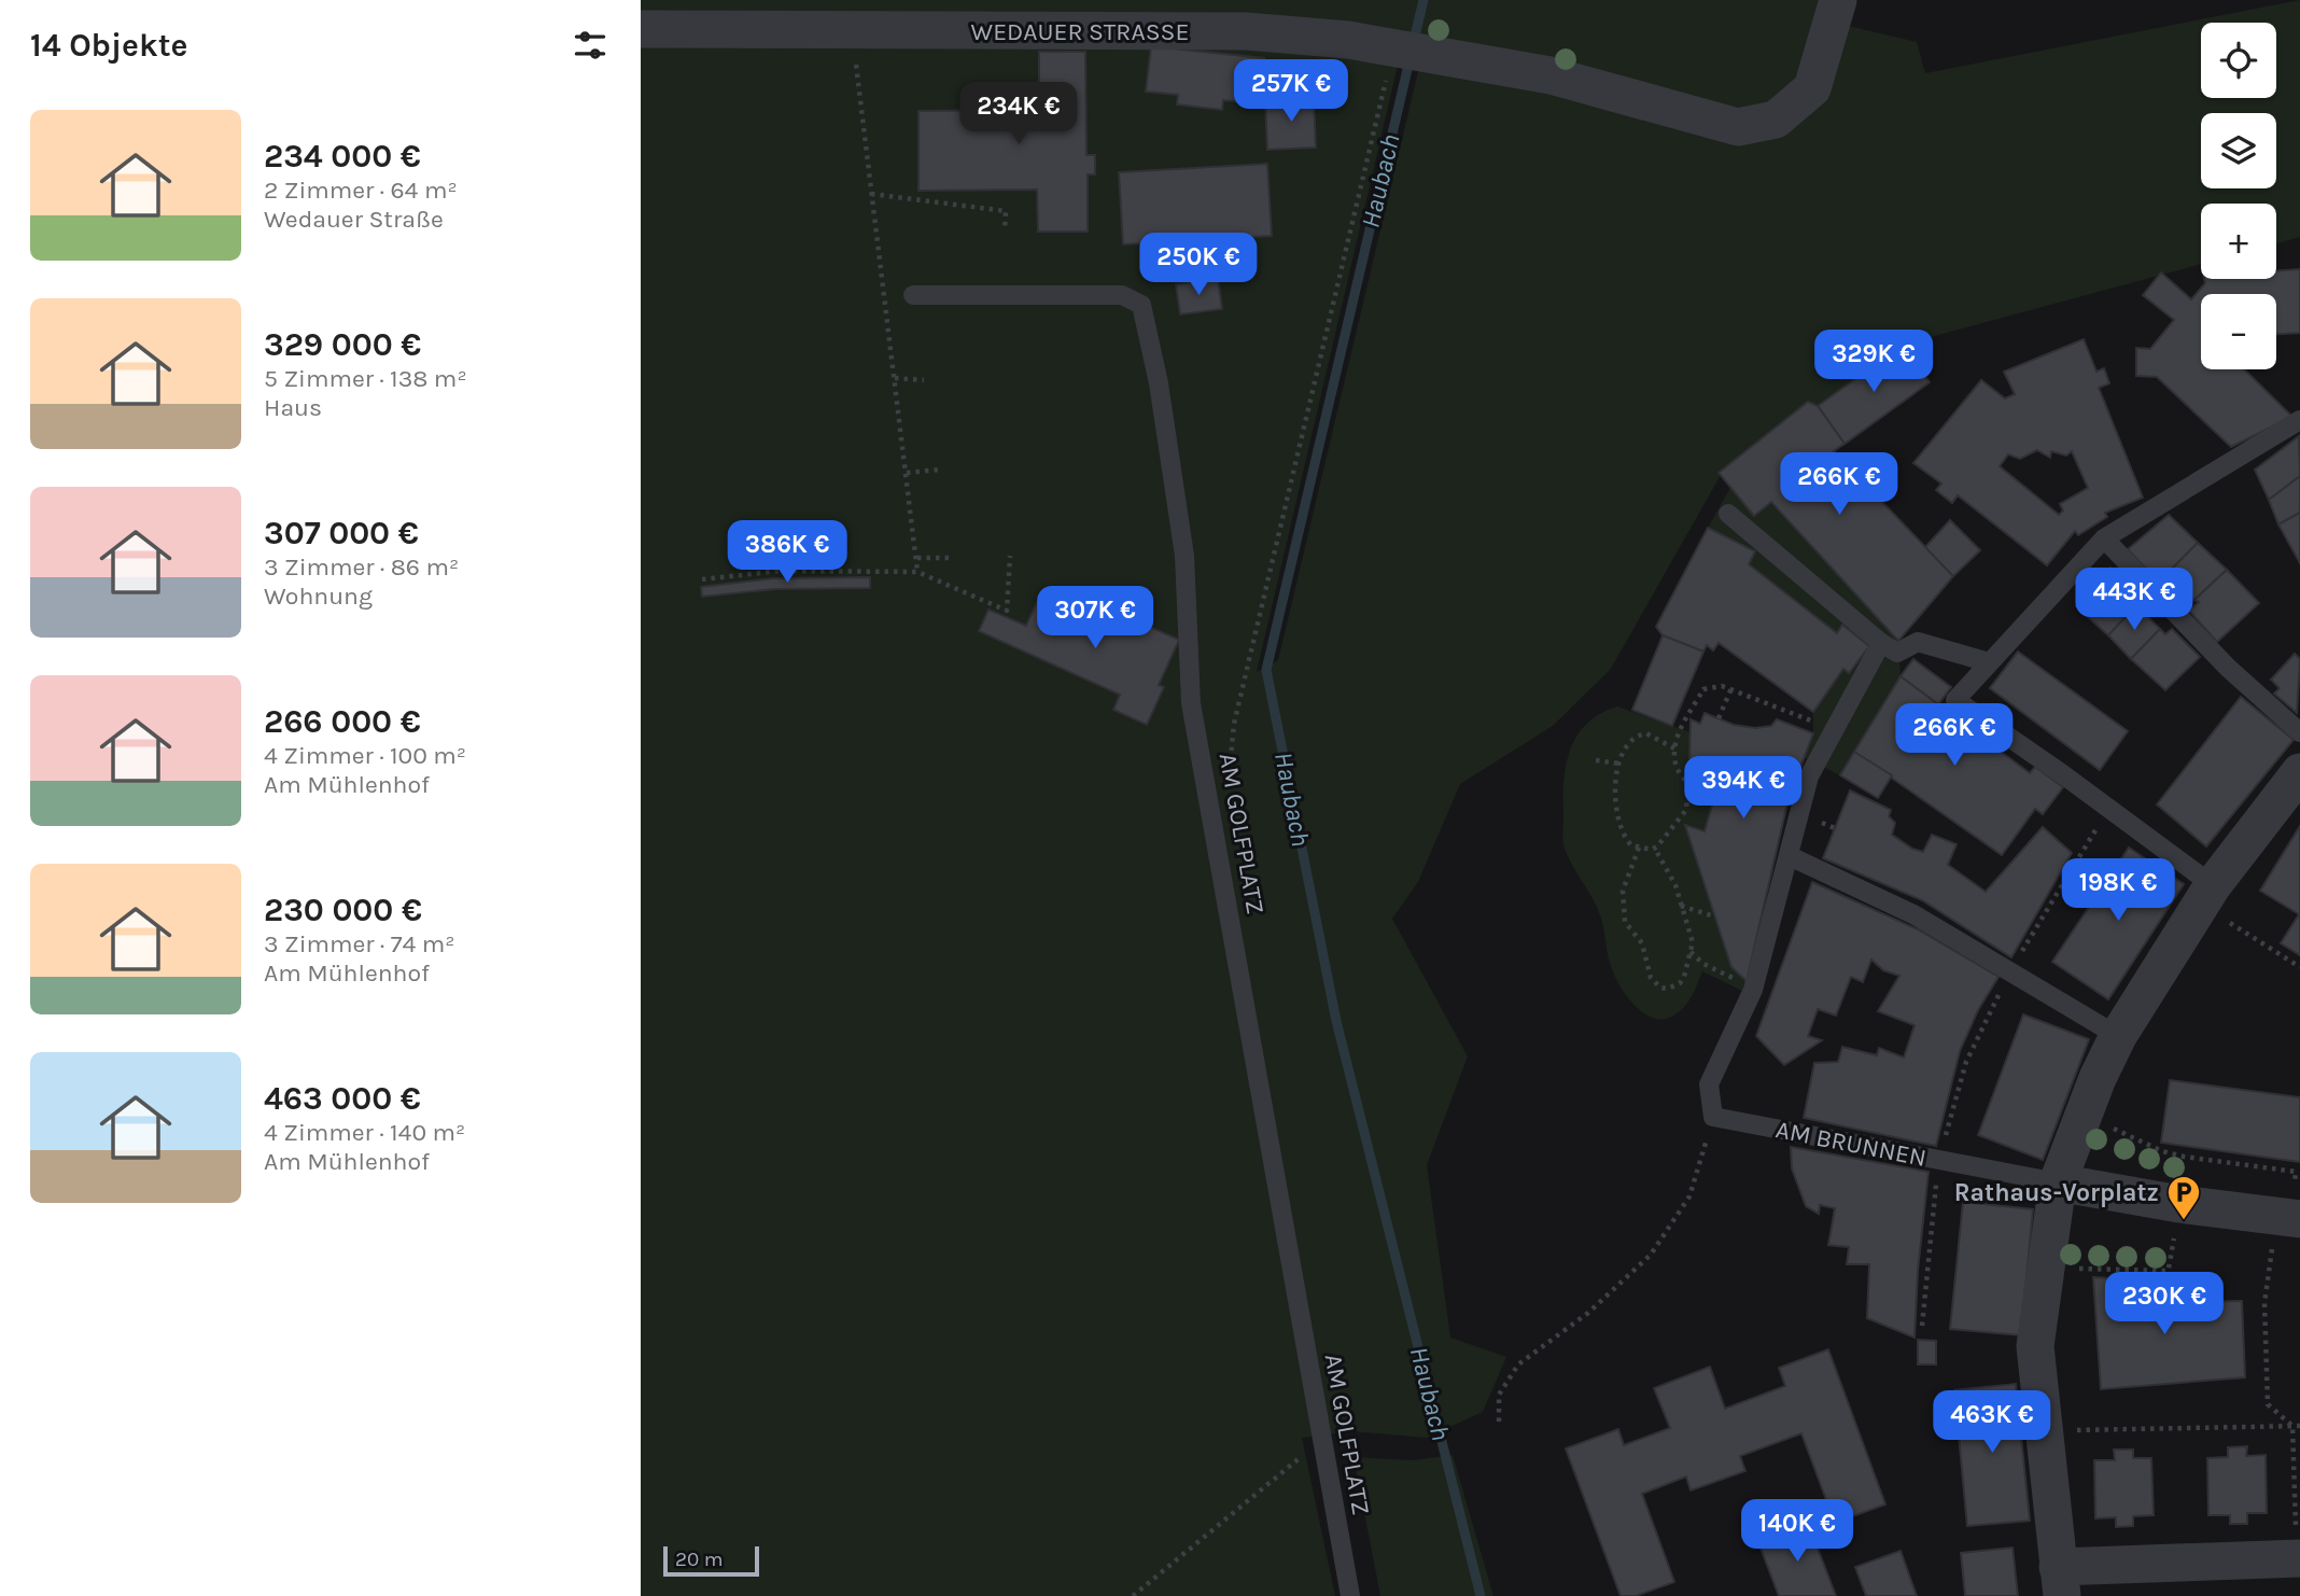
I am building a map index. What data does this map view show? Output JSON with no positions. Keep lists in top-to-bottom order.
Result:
{
  "streets": {
    "street": ["WEDAUER STRASSE", "AM BRUNNEN"],
    "lane": ["AM GOLFPLATZ"]
  },
  "water": ["Haubach"],
  "places": {
    "parking": ["Rathaus-Vorplatz"]
  },
  "scale_bar": "20 m",
  "page": {
    "heading": "14 Objekte",
    "map_buttons": ["+", "−"],
    "price": [
      "257K €",
      "234K €",
      "250K €",
      "329K €",
      "266K €",
      "386K €",
      "443K €",
      "307K €",
      "266K €",
      "394K €",
      "198K €",
      "230K €",
      "463K €",
      "140K €"
    ],
    "list": [
      {
        "name": "234 000 €",
        "note": "2 Zimmer · 64 m² · Wedauer Straße"
      },
      {
        "name": "329 000 €",
        "note": "5 Zimmer · 138 m² · Haus"
      },
      {
        "name": "307 000 €",
        "note": "3 Zimmer · 86 m² · Wohnung"
      },
      {
        "name": "266 000 €",
        "note": "4 Zimmer · 100 m² · Am Mühlenhof"
      },
      {
        "name": "230 000 €",
        "note": "3 Zimmer · 74 m² · Am Mühlenhof"
      },
      {
        "name": "463 000 €",
        "note": "4 Zimmer · 140 m² · Am Mühlenhof"
      }
    ],
    "scale": "20 m"
  }
}
